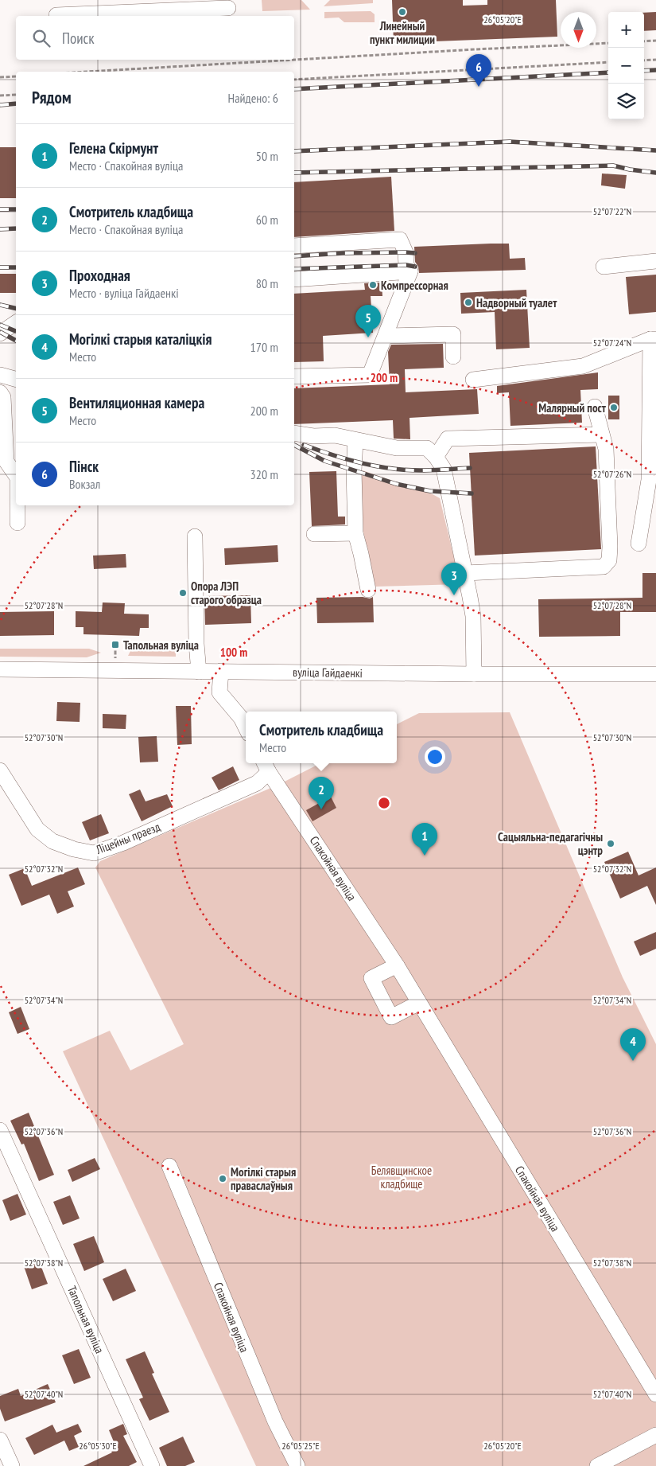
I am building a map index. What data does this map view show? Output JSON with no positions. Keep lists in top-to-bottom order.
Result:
{
  "streets": {
    "street": [
      "вуліца Гайдаенкі",
      "Ліцейны праезд",
      "Спакойная вуліца",
      "Тапольная вуліца"
    ]
  },
  "crossings": [
    ["Ліцейны праезд", "Спакойная вуліца"]
  ],
  "parks": ["Белявщинское кладбище"],
  "places": {
    "other": [
      "Линейный пункт милиции",
      "Компрессорная",
      "Надворный туалет",
      "Малярный пост",
      "Опора ЛЭП старого образца",
      "Сацыяльна-педагагічны цэнтр",
      "Могілкі старыя праваслаўныя"
    ],
    "transit": ["Тапольная вуліца"]
  },
  "north": "bottom",
  "page": {
    "map_buttons": ["+", "−"],
    "search": "Поиск",
    "pins": [
      "6",
      "5",
      "3",
      "2",
      "1",
      "4"
    ],
    "heading": ["Рядом", "Найдено: 6"],
    "list": [
      {
        "mark": "1",
        "name": "Гелена Скірмунт",
        "note": "Место · Спакойная вуліца",
        "value": "50 m"
      },
      {
        "mark": "2",
        "name": "Смотритель кладбища",
        "note": "Место · Спакойная вуліца",
        "value": "60 m"
      },
      {
        "mark": "3",
        "name": "Проходная",
        "note": "Место · вуліца Гайдаенкі",
        "value": "80 m"
      },
      {
        "mark": "4",
        "name": "Могілкі старыя каталіцкія",
        "note": "Место",
        "value": "170 m"
      },
      {
        "mark": "5",
        "name": "Вентиляционная камера",
        "note": "Место",
        "value": "200 m"
      },
      {
        "mark": "6",
        "name": "Пінск",
        "note": "Вокзал",
        "value": "320 m"
      }
    ],
    "popup": ["Смотритель кладбища", "Место"]
  },
  "coordinates": [
    "26°05'20\"E",
    "52°07'22\"N",
    "52°07'24\"N",
    "52°07'26\"N",
    "52°07'28\"N",
    "52°07'30\"N",
    "52°07'32\"N",
    "52°07'34\"N",
    "52°07'36\"N",
    "52°07'38\"N",
    "52°07'40\"N",
    "26°05'30\"E",
    "26°05'25\"E"
  ],
  "rings": ["200 m", "100 m"]
}
